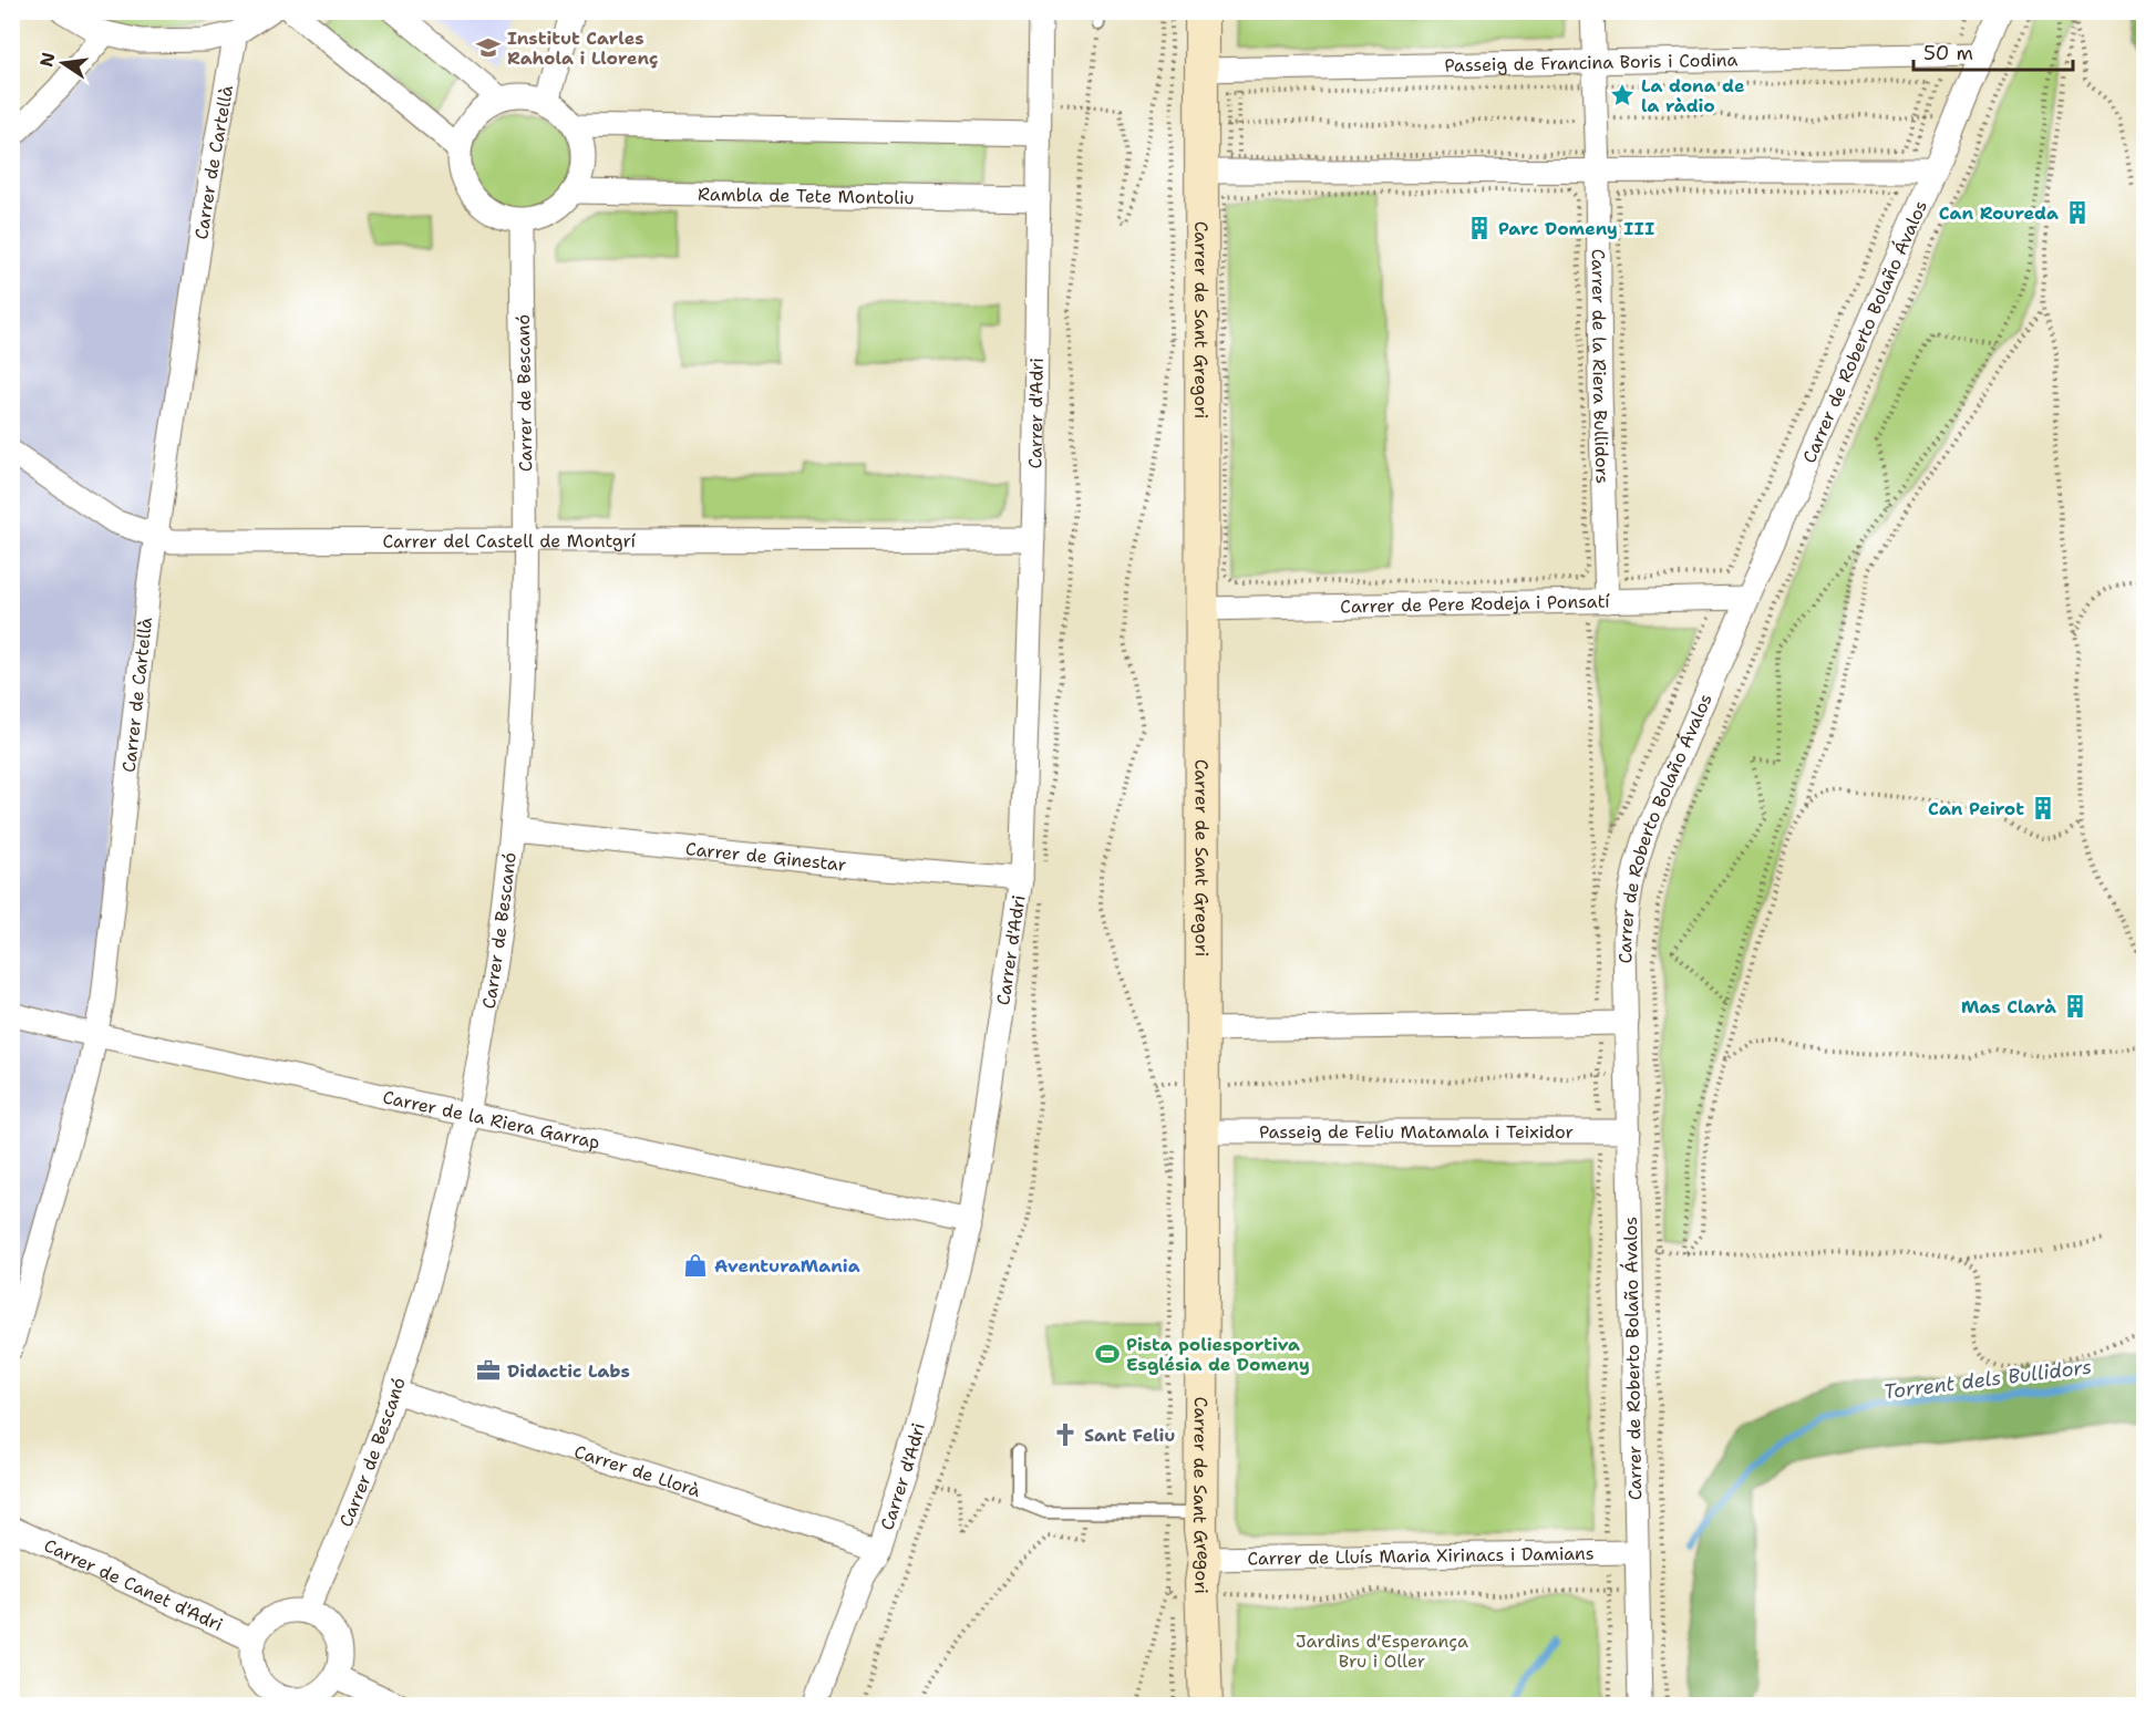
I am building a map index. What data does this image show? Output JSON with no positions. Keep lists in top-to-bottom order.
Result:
{
  "streets": {
    "main road": ["Carrer de Sant Gregori"],
    "street": [
      "Passeig de Francina Boris i Codina",
      "Carrer de Cartellà",
      "Rambla de Tete Montoliu",
      "Carrer de Roberto Bolaño Ávalos",
      "Carrer de la Riera Bullidors",
      "Carrer de Bescanó",
      "Carrer d'Adri",
      "Carrer del Castell de Montgrí",
      "Carrer de Pere Rodeja i Ponsatí",
      "Carrer de Ginestar",
      "Carrer de la Riera Garrap",
      "Passeig de Feliu Matamala i Teixidor",
      "Carrer de Llorà",
      "Carrer de Lluís Maria Xirinacs i Damians",
      "Carrer de Canet d'Adri"
    ]
  },
  "crossings": [
    ["Passeig de Francina Boris i Codina", "Carrer de Sant Gregori"],
    ["Passeig de Francina Boris i Codina", "Carrer de Roberto Bolaño Ávalos"],
    ["Passeig de Francina Boris i Codina", "Carrer de la Riera Bullidors"],
    ["Carrer de Cartellà", "Carrer del Castell de Montgrí"],
    ["Carrer de Cartellà", "Carrer de la Riera Garrap"],
    ["Rambla de Tete Montoliu", "Carrer de Bescanó"],
    ["Rambla de Tete Montoliu", "Carrer d'Adri"],
    ["Carrer de Sant Gregori", "Carrer de Pere Rodeja i Ponsatí"],
    ["Carrer de Sant Gregori", "Passeig de Feliu Matamala i Teixidor"],
    ["Carrer de Sant Gregori", "Carrer de Lluís Maria Xirinacs i Damians"],
    ["Carrer de Roberto Bolaño Ávalos", "Carrer de Pere Rodeja i Ponsatí"],
    ["Carrer de Roberto Bolaño Ávalos", "Passeig de Feliu Matamala i Teixidor"],
    ["Carrer de Roberto Bolaño Ávalos", "Carrer de Lluís Maria Xirinacs i Damians"],
    ["Carrer de la Riera Bullidors", "Carrer de Pere Rodeja i Ponsatí"],
    ["Carrer de Bescanó", "Carrer del Castell de Montgrí"],
    ["Carrer de Bescanó", "Carrer de Ginestar"],
    ["Carrer de Bescanó", "Carrer de la Riera Garrap"],
    ["Carrer de Bescanó", "Carrer de Llorà"],
    ["Carrer de Bescanó", "Carrer de Canet d'Adri"],
    ["Carrer d'Adri", "Carrer del Castell de Montgrí"],
    ["Carrer d'Adri", "Carrer de Ginestar"],
    ["Carrer d'Adri", "Carrer de la Riera Garrap"],
    ["Carrer d'Adri", "Carrer de Llorà"]
  ],
  "water": ["Torrent dels Bullidors"],
  "parks": ["Jardins d'Esperança Bru i Oller"],
  "places": {
    "school or university": ["Institut Carles Rahola i Llorenç"],
    "place": ["La dona de la ràdio"],
    "building": [
      "Can Roureda",
      "Parc Domeny III",
      "Can Peirot",
      "Mas Clarà"
    ],
    "shop": ["AventuraMania"],
    "sports": ["Pista poliesportiva Església de Domeny"],
    "office": ["Didactic Labs"],
    "church": ["Sant Feliu"]
  },
  "scale_bar": "50 m",
  "north": "left"
}
